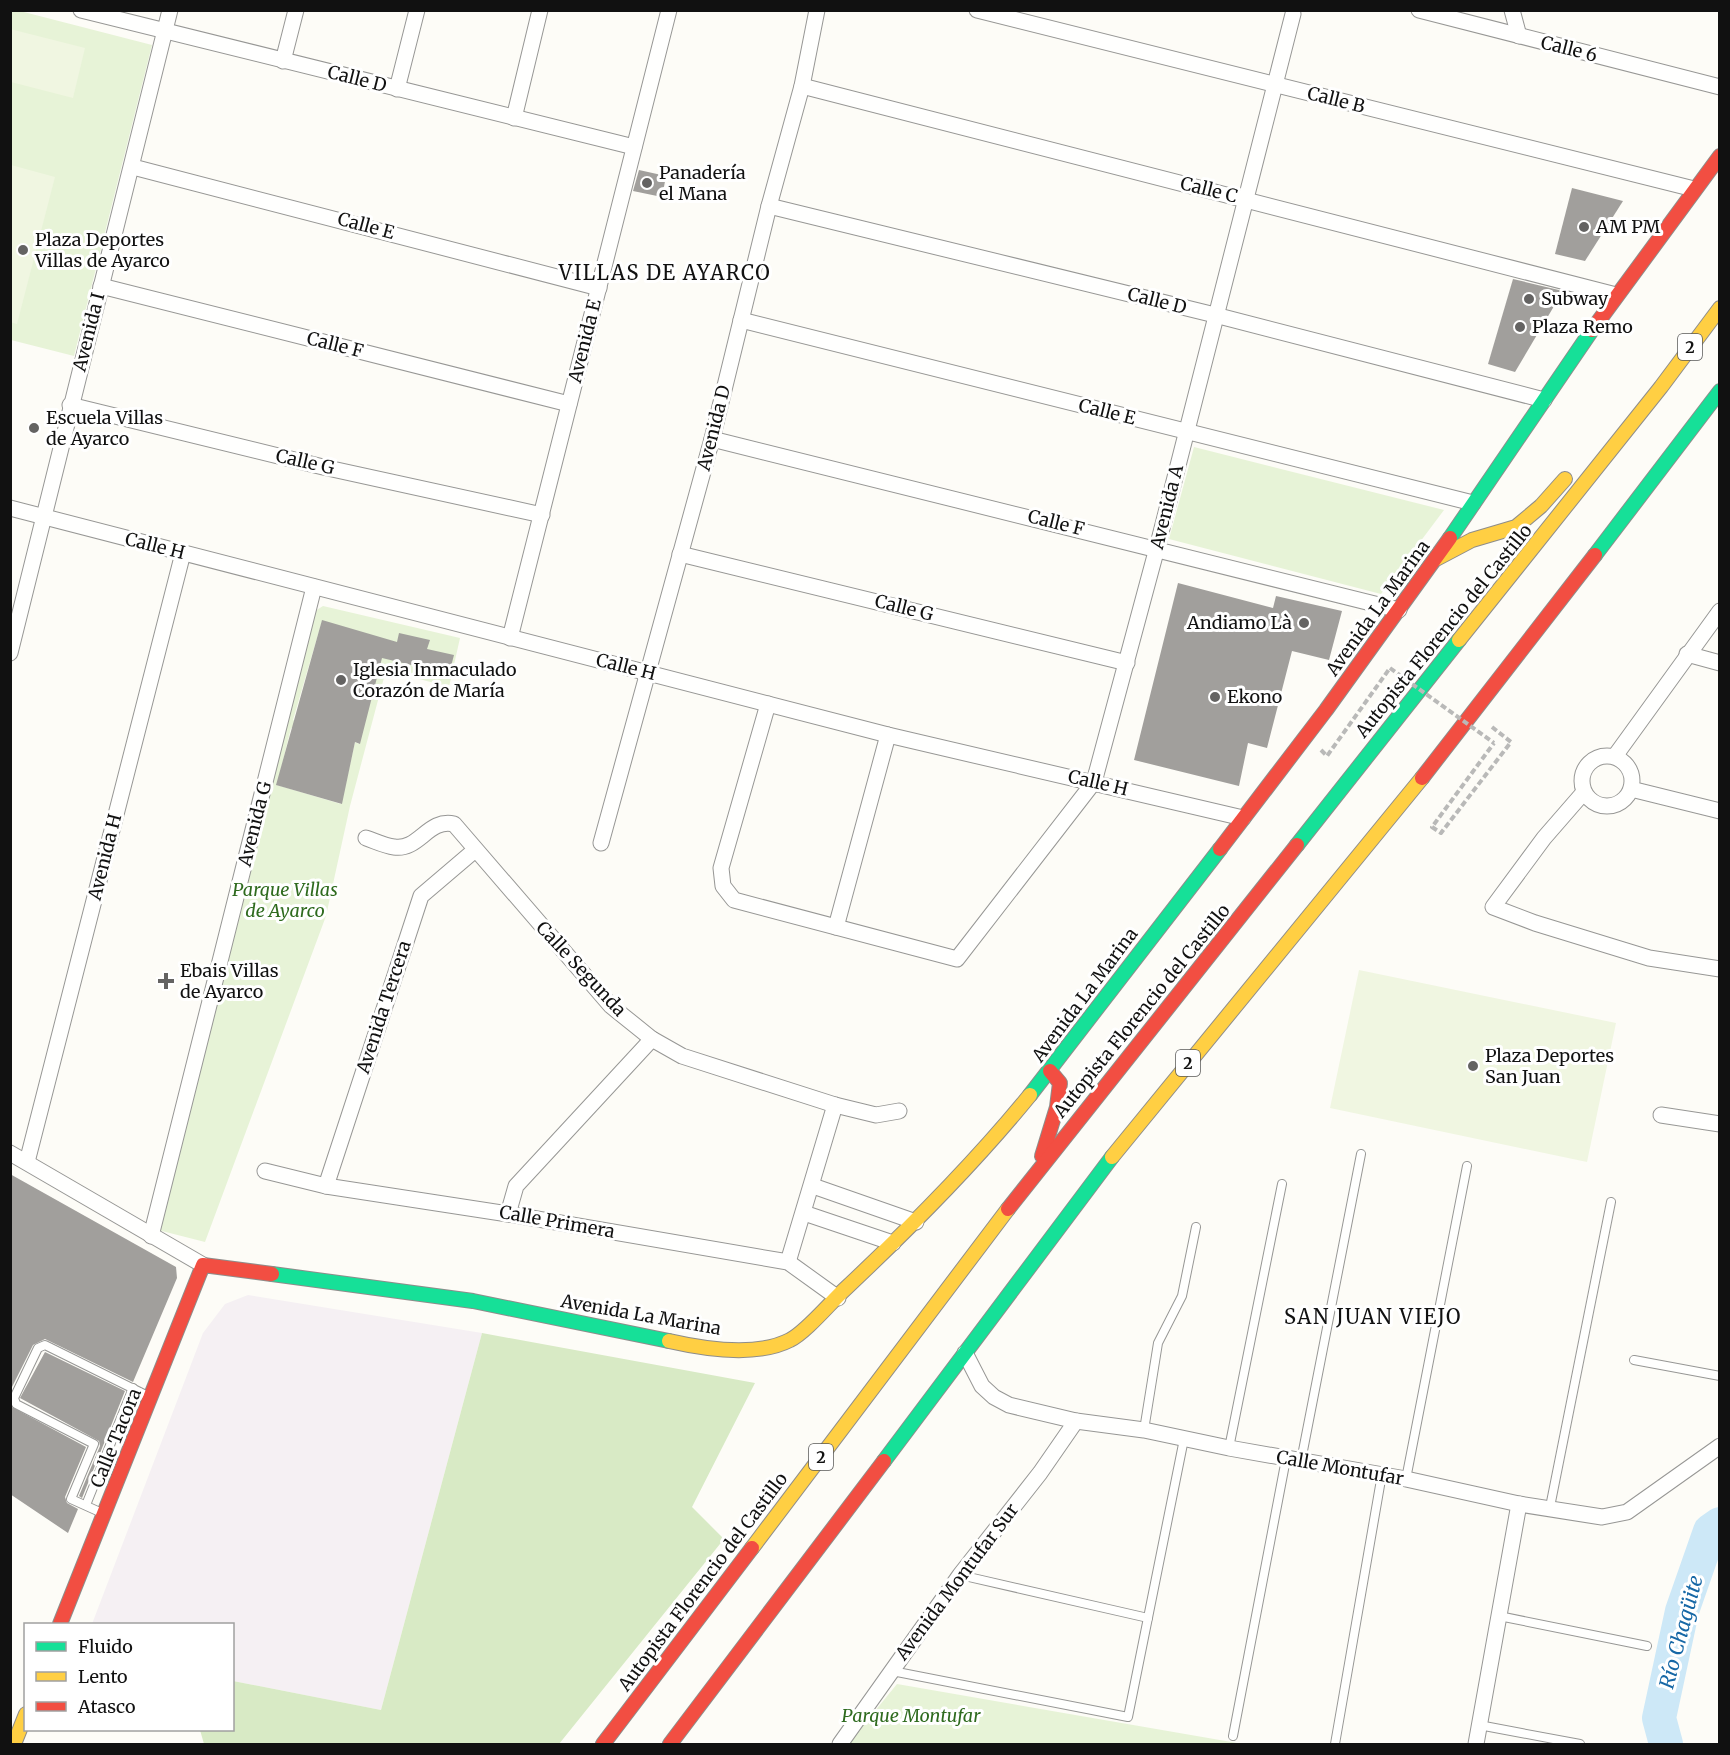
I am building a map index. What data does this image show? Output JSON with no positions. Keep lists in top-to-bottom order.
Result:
{
  "streets": {
    "main road": [
      "2",
      "Avenida La Marina",
      "Autopista Florencio del Castillo",
      "Calle Tacora"
    ],
    "street": [
      "Calle 6",
      "Calle D",
      "Calle B",
      "Calle C",
      "Calle E",
      "Avenida I",
      "Avenida E",
      "Calle F",
      "Avenida D",
      "Calle G",
      "Avenida A",
      "Calle H",
      "Avenida G",
      "Avenida H",
      "Calle Segunda",
      "Avenida Tercera",
      "Calle Primera",
      "Calle Montufar",
      "Avenida Montufar Sur"
    ]
  },
  "crossings": [
    ["Calle D", "Avenida I"],
    ["Calle D", "Avenida E"],
    ["Calle D", "Avenida D"],
    ["Calle D", "Avenida A"],
    ["Calle D", "Avenida La Marina"],
    ["Calle B", "Avenida A"],
    ["Calle B", "Avenida La Marina"],
    ["Calle C", "Avenida D"],
    ["Calle C", "Avenida A"],
    ["Calle C", "Avenida La Marina"],
    ["Calle E", "Avenida I"],
    ["Calle E", "Avenida E"],
    ["Calle E", "Avenida D"],
    ["Calle E", "Avenida A"],
    ["Calle E", "Avenida La Marina"],
    ["Avenida I", "Calle F"],
    ["Avenida I", "Calle G"],
    ["Avenida I", "Calle H"],
    ["Avenida E", "Calle F"],
    ["Avenida E", "Calle G"],
    ["Avenida E", "Calle H"],
    ["Calle F", "Avenida D"],
    ["Calle F", "Avenida A"],
    ["Calle F", "Avenida La Marina"],
    ["2", "Calle Montufar"],
    ["Avenida D", "Calle G"],
    ["Avenida D", "Calle H"],
    ["Calle G", "Avenida A"],
    ["Avenida A", "Calle H"],
    ["Calle H", "Avenida La Marina"],
    ["Calle H", "Avenida G"],
    ["Calle H", "Avenida H"],
    ["Avenida La Marina", "Calle Primera"],
    ["Avenida La Marina", "Calle Tacora"],
    ["Calle Segunda", "Avenida Tercera"],
    ["Avenida Tercera", "Calle Primera"],
    ["Calle Montufar", "Avenida Montufar Sur"]
  ],
  "districts": ["VILLAS DE AYARCO", "SAN JUAN VIEJO"],
  "water": ["Río Chagüite"],
  "parks": ["Parque Villas de Ayarco", "Parque Montufar"],
  "places": {
    "other": [
      "Panadería el Mana",
      "AM PM",
      "Plaza Deportes Villas de Ayarco",
      "Subway",
      "Plaza Remo",
      "Escuela Villas de Ayarco",
      "Andiamo Là",
      "Iglesia Inmaculado Corazón de María",
      "Ekono",
      "Plaza Deportes San Juan"
    ],
    "health": ["Ebais Villas de Ayarco"]
  },
  "legend": ["Fluido", "Lento", "Atasco"]
}
